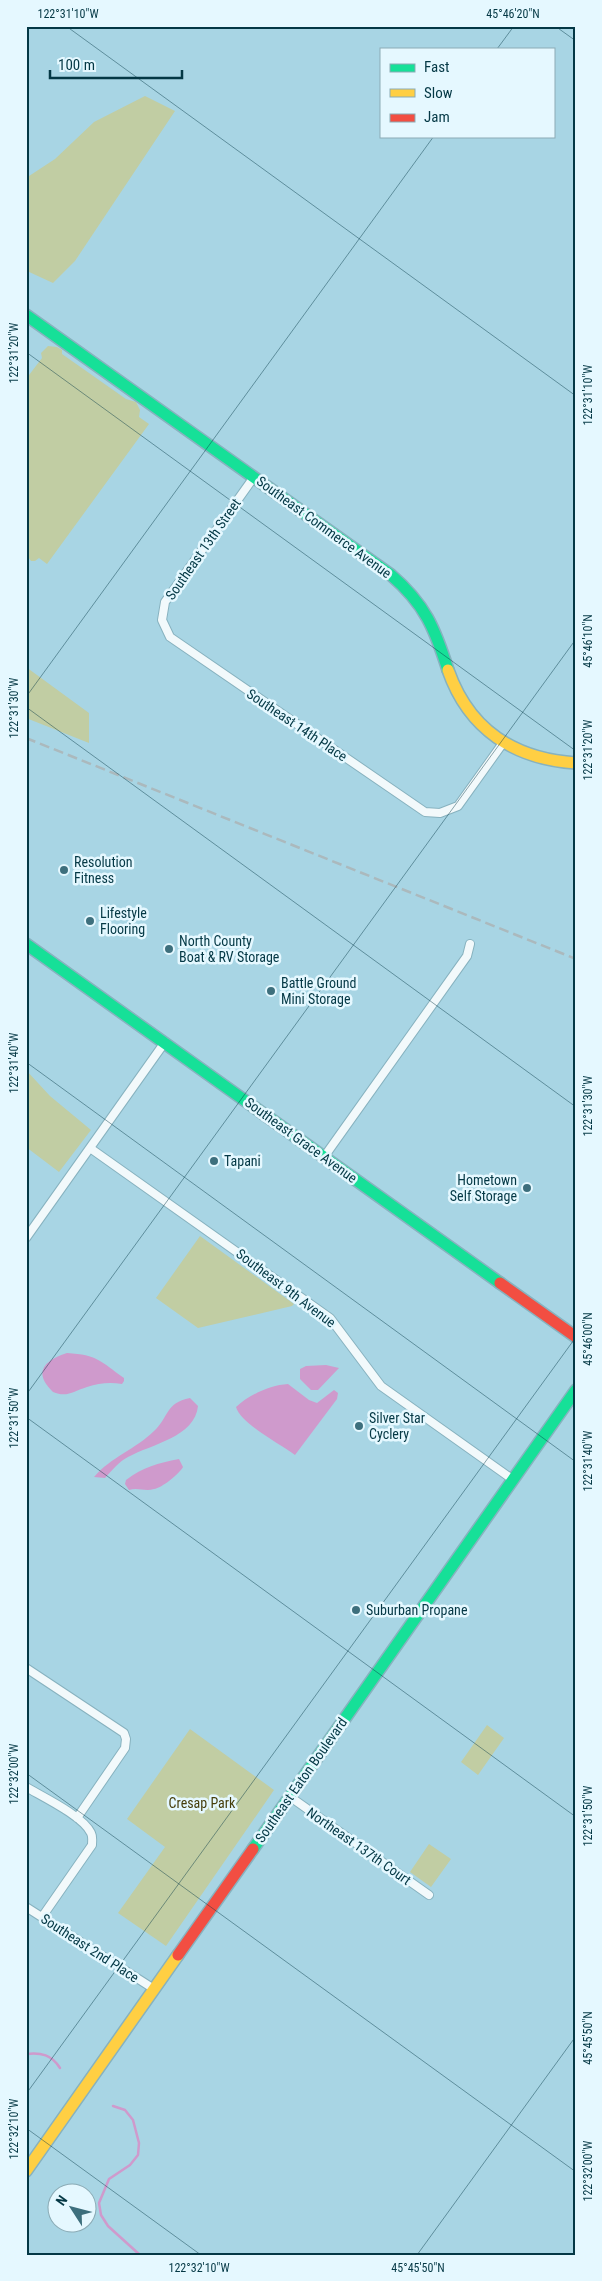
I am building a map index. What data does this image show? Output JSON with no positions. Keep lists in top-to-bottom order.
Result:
{
  "streets": {
    "street": [
      "Southeast Commerce Avenue",
      "Southeast 13th Street",
      "Southeast 14th Place",
      "Southeast Grace Avenue",
      "Southeast 9th Avenue",
      "Southeast Eaton Boulevard",
      "Northeast 137th Court",
      "Southeast 2nd Place"
    ]
  },
  "crossings": [
    ["Southeast Commerce Avenue", "Southeast 13th Street"],
    ["Southeast Commerce Avenue", "Southeast 14th Place"],
    ["Southeast 13th Street", "Southeast 14th Place"],
    ["Southeast 9th Avenue", "Southeast Eaton Boulevard"],
    ["Southeast Eaton Boulevard", "Northeast 137th Court"],
    ["Southeast Eaton Boulevard", "Southeast 2nd Place"]
  ],
  "parks": ["Cresap Park"],
  "places": [
    "Resolution Fitness",
    "Lifestyle Flooring",
    "North County Boat & RV Storage",
    "Battle Ground Mini Storage",
    "Tapani",
    "Hometown Self Storage",
    "Silver Star Cyclery",
    "Suburban Propane"
  ],
  "legend": ["Fast", "Slow", "Jam"],
  "scale_bar": "100 m",
  "north": "top left",
  "coordinates": [
    "122°31'10\"W",
    "45°46'20\"N",
    "122°31'20\"W",
    "45°46'10\"N",
    "122°31'30\"W",
    "122°31'40\"W",
    "45°46'00\"N",
    "122°31'50\"W",
    "122°32'00\"W",
    "45°45'50\"N",
    "122°32'10\"W"
  ]
}
